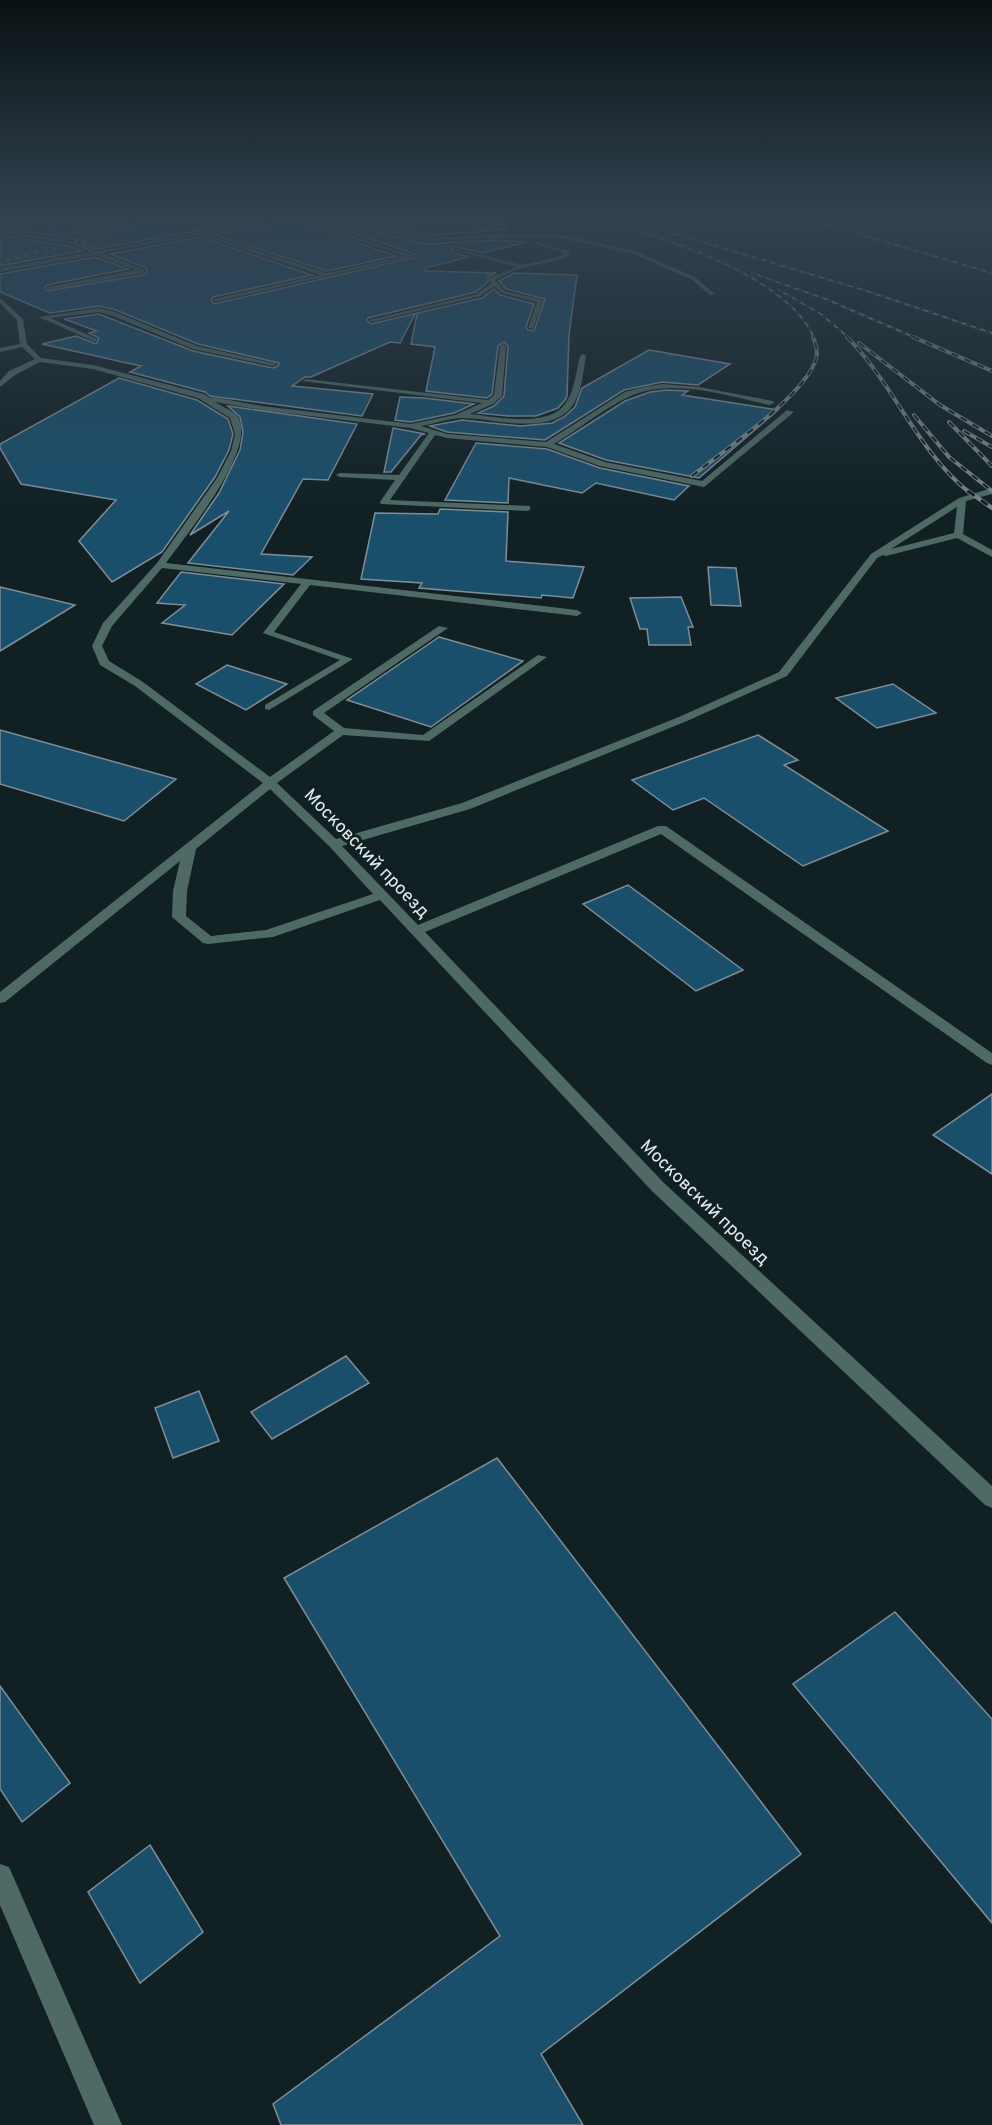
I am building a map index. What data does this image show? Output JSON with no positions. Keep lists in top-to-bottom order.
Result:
{
  "streets": {
    "street": ["Московский проезд"]
  }
}
